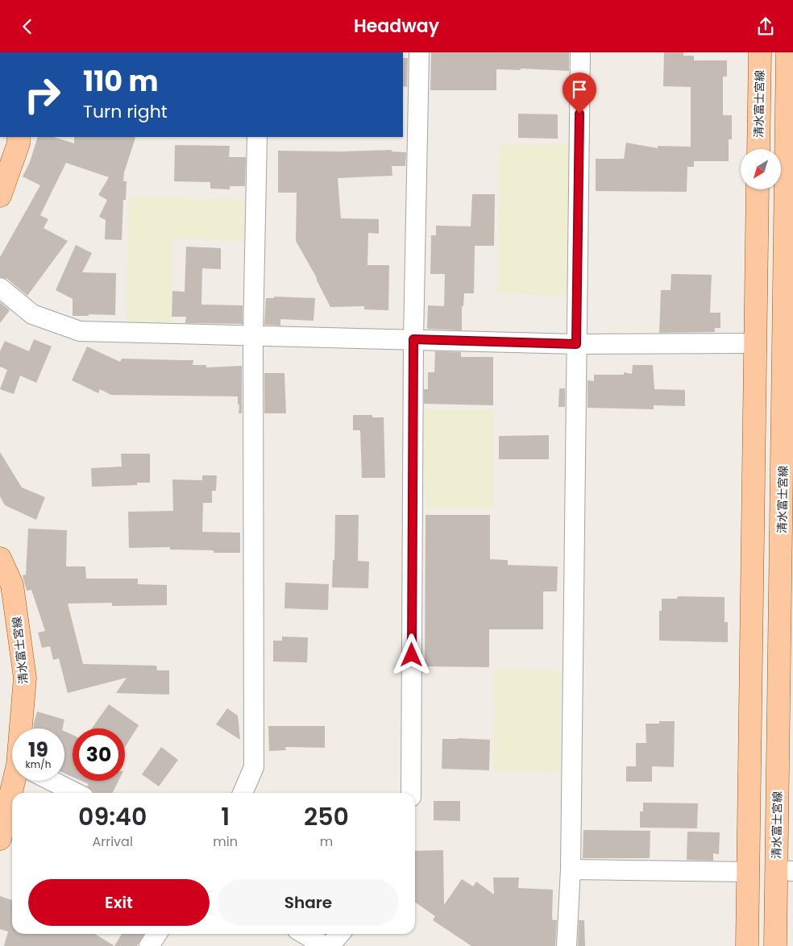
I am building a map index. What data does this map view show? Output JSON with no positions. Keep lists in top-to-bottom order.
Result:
{
  "streets": {
    "main road": ["清水富士宮線"]
  },
  "north": "bottom left",
  "page": {
    "header": "Headway",
    "turn": ["110 m", "Turn right"],
    "speed": "19 km/h",
    "limit": "30",
    "eta": [
      "09:40",
      "Arrival",
      "1",
      "min",
      "250",
      "m"
    ],
    "buttons": ["Exit", "Share"]
  }
}
